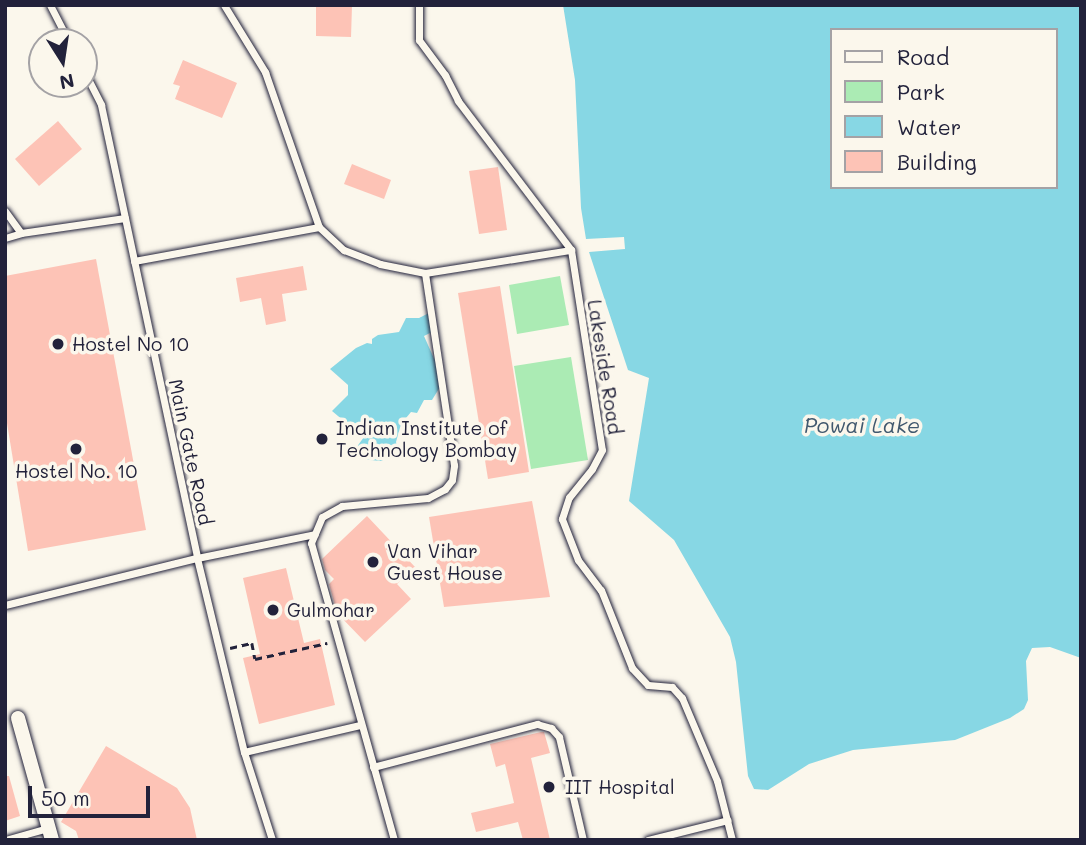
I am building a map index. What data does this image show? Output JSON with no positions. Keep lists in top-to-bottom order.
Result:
{
  "streets": {
    "lane": ["Lakeside Road", "Main Gate Road"]
  },
  "water": ["Powai Lake"],
  "places": [
    "Hostel No 10",
    "Indian Institute of Technology Bombay",
    "Hostel No. 10",
    "Van Vihar Guest House",
    "Gulmohar",
    "IIT Hospital"
  ],
  "legend": [
    "Road",
    "Park",
    "Water",
    "Building"
  ],
  "scale_bar": "50 m",
  "north": "bottom"
}
